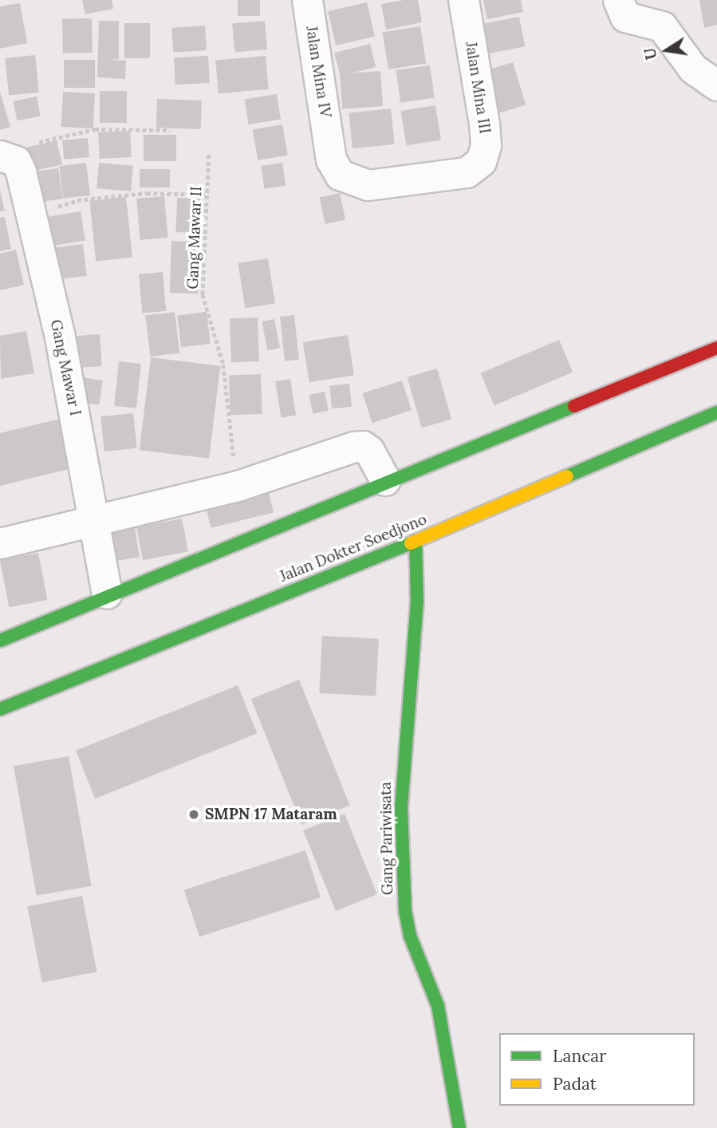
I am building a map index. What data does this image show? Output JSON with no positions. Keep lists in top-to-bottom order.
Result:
{
  "streets": {
    "main road": ["Jalan Dokter Soedjono", "Gang Pariwisata"],
    "street": ["Jalan Mina IV", "Jalan Mina III", "Gang Mawar I"],
    "path": ["Gang Mawar II"]
  },
  "crossings": [
    ["Jalan Mina IV", "Jalan Mina III"],
    ["Jalan Dokter Soedjono", "Gang Pariwisata"]
  ],
  "places": ["SMPN 17 Mataram"],
  "legend": ["Lancar", "Padat"],
  "north": "left"
}
